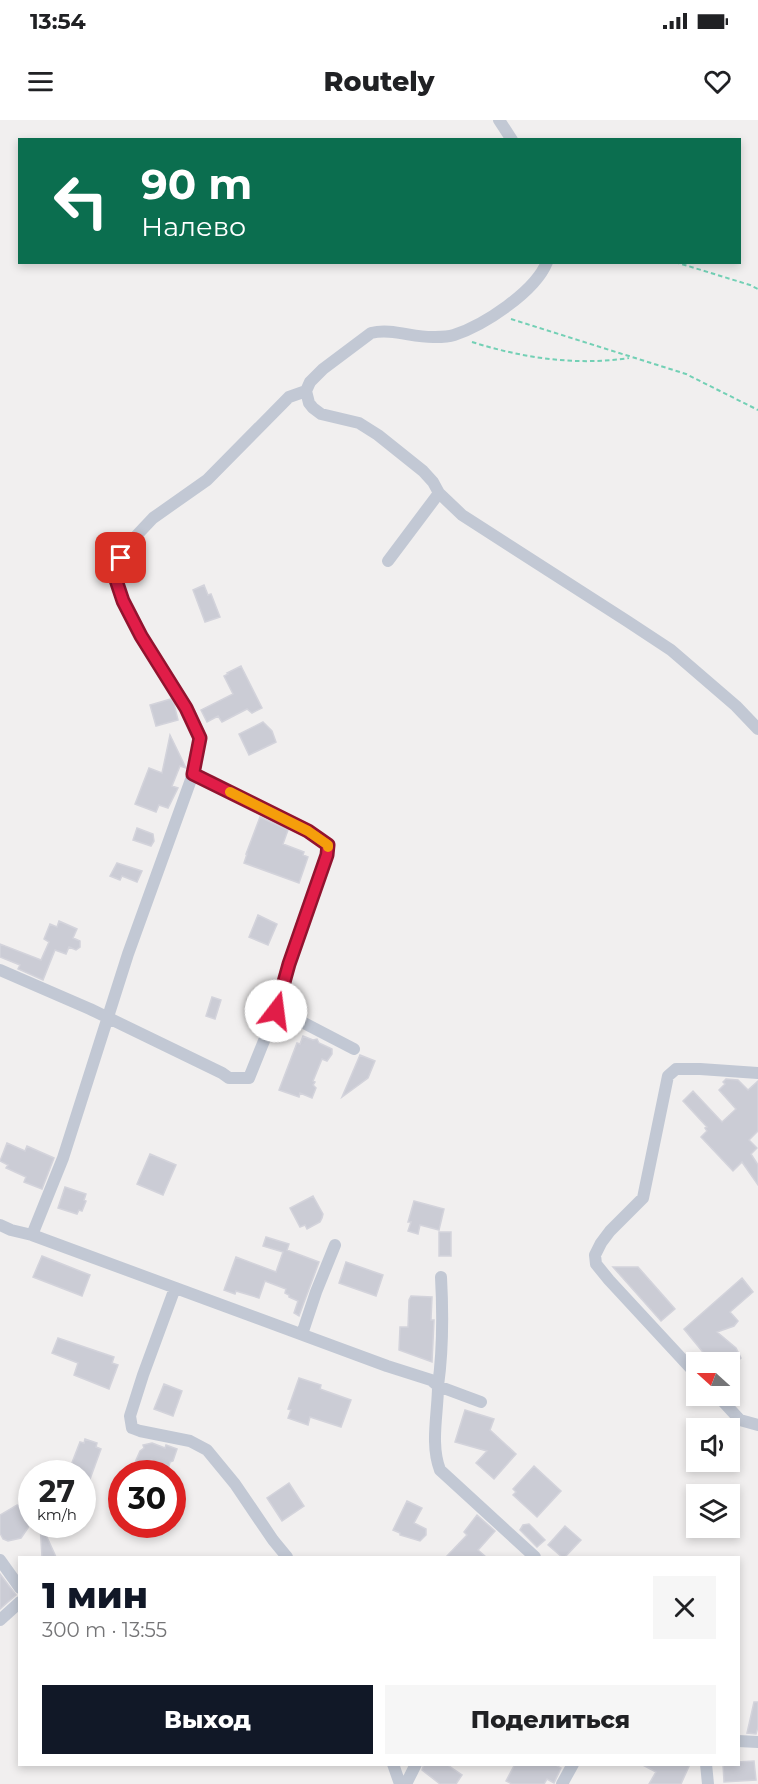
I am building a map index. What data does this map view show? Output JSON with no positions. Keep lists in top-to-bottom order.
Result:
{
  "north": "left",
  "page": {
    "status": "13:54",
    "header": "Routely",
    "turn": ["90 m", "Налево"],
    "speed": "27 km/h",
    "limit": "30",
    "heading": ["1 мин", "300 m · 13:55"],
    "buttons": ["Выход", "Поделиться"]
  }
}
